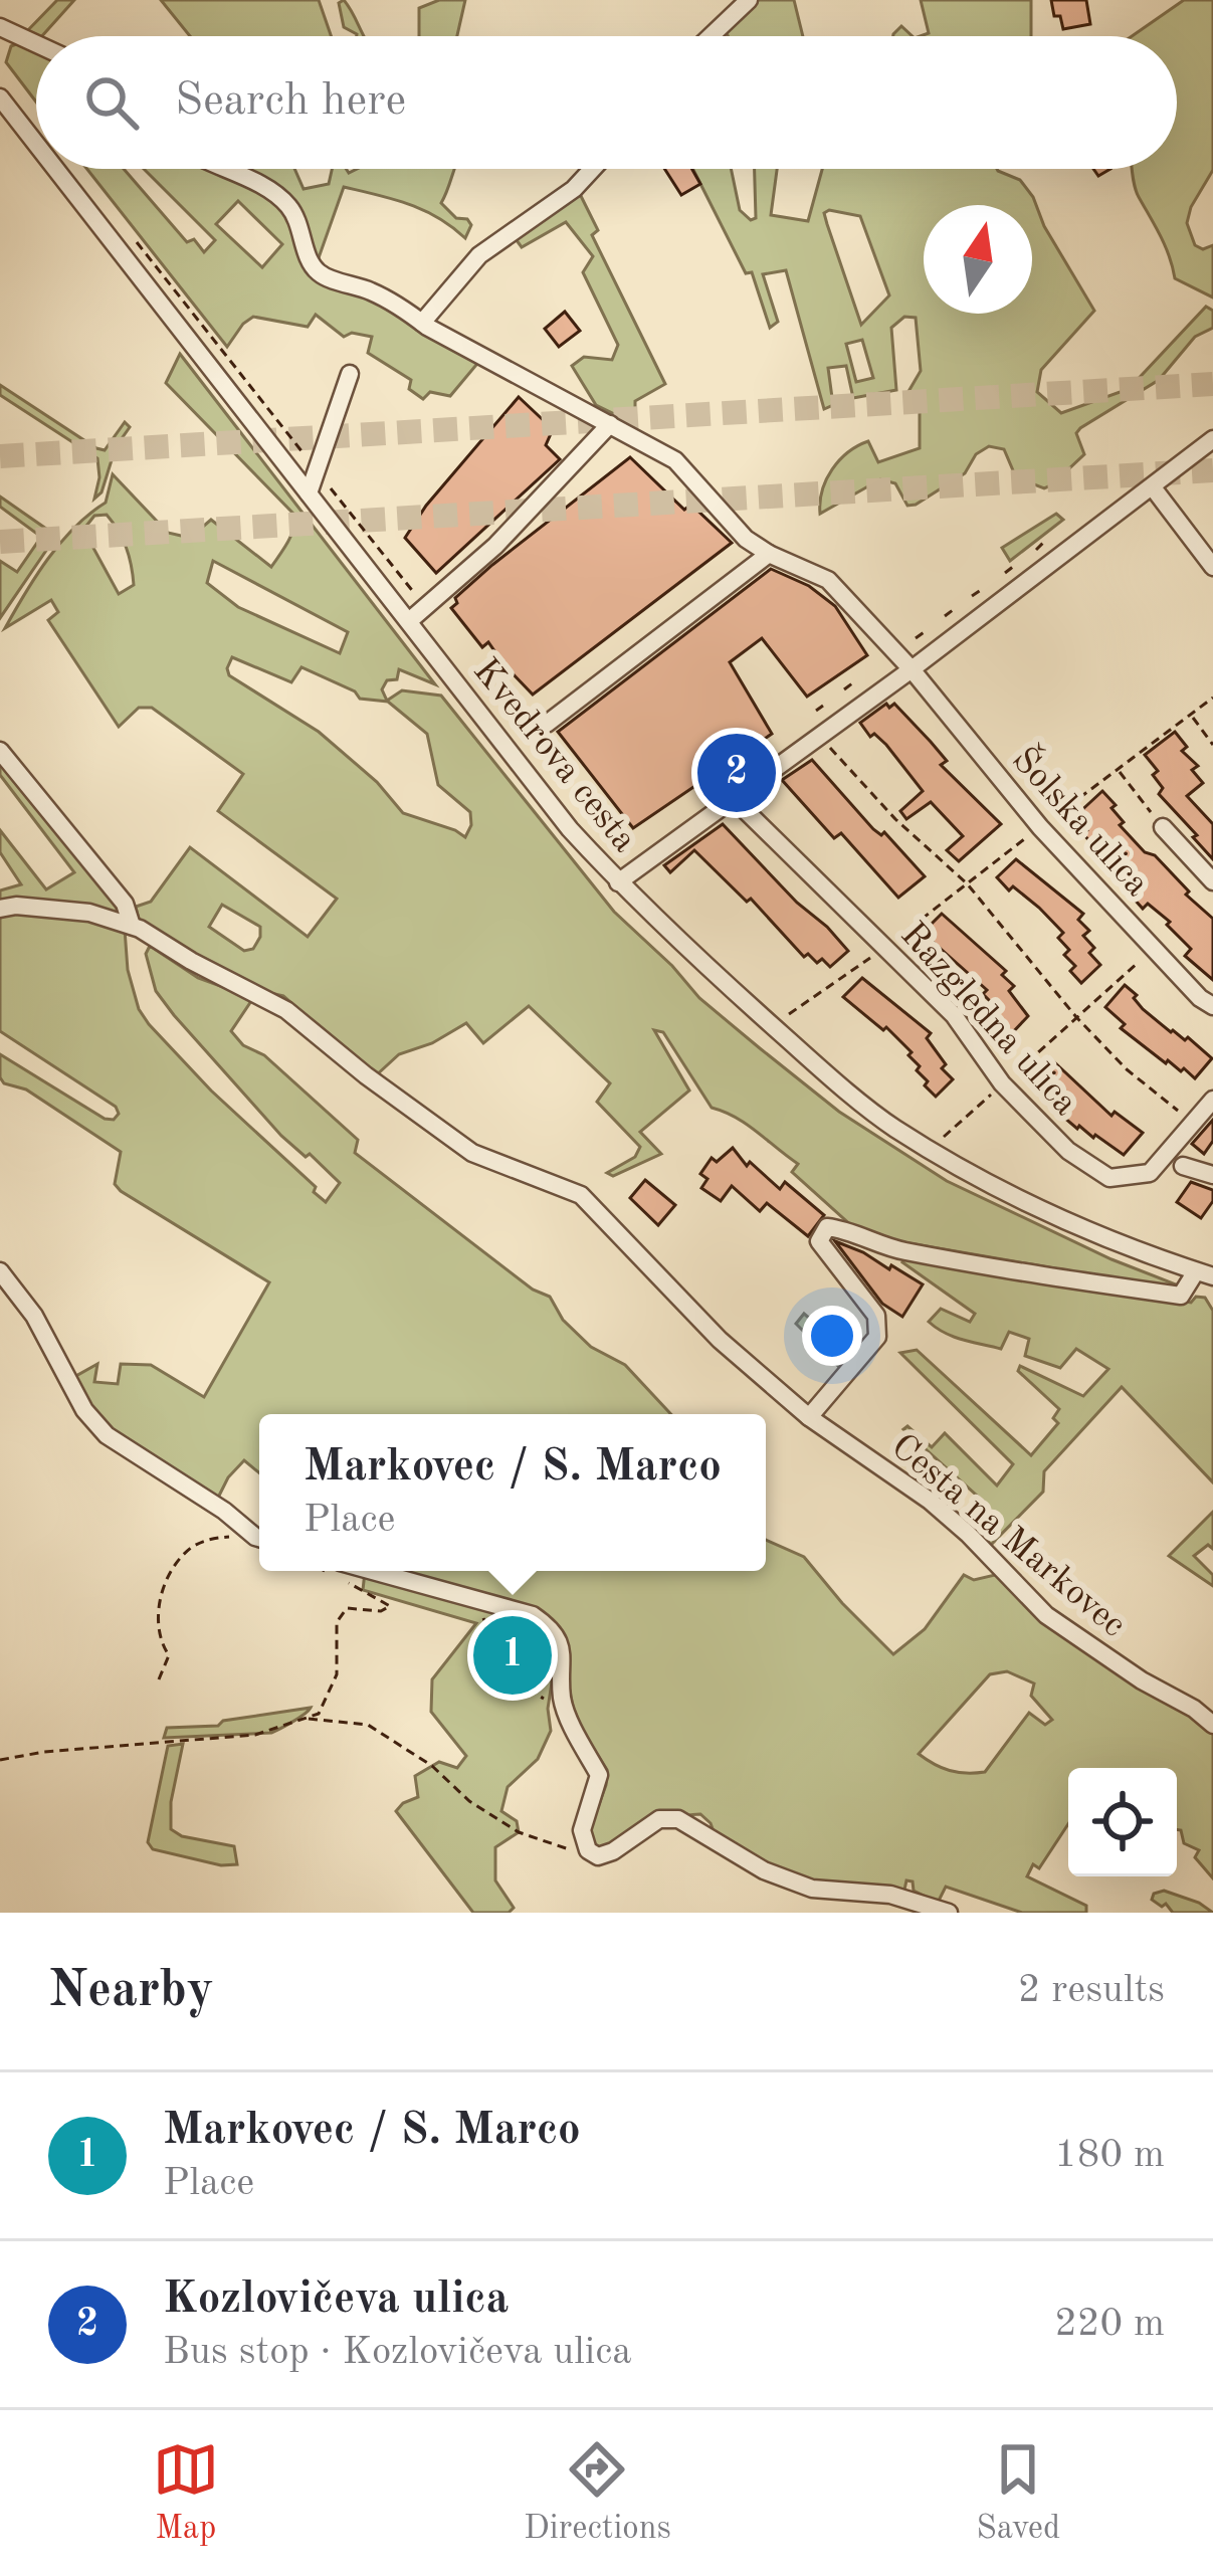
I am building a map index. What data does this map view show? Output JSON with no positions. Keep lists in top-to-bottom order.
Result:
{
  "streets": {
    "street": [
      "Kvedrova cesta",
      "Šolska ulica",
      "Razgledna ulica",
      "Cesta na Markovec"
    ]
  },
  "north": "top",
  "page": {
    "search": "Search here",
    "pins": ["2", "1"],
    "popup": ["Markovec / S. Marco", "Place"],
    "heading": ["Nearby", "2 results"],
    "list": [
      {
        "mark": "1",
        "name": "Markovec / S. Marco",
        "note": "Place",
        "value": "180 m"
      },
      {
        "mark": "2",
        "name": "Kozlovičeva ulica",
        "note": "Bus stop · Kozlovičeva ulica",
        "value": "220 m"
      }
    ],
    "nav": ["Map", "Directions", "Saved"]
  }
}
